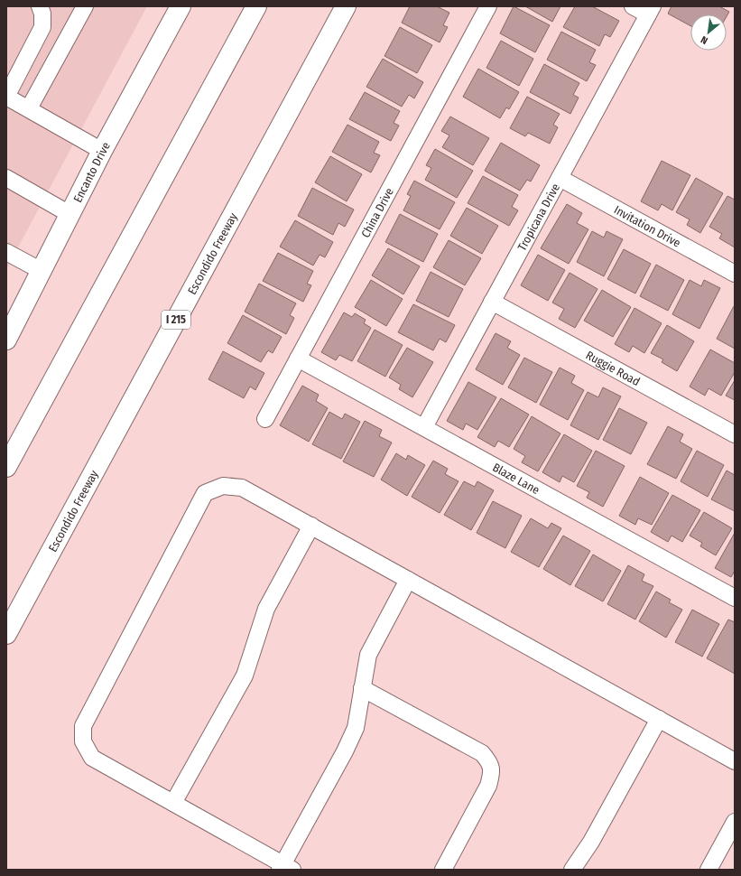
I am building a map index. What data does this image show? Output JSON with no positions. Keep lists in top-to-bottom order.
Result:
{
  "streets": {
    "main road": ["Encanto Drive", "Escondido Freeway", "I 215"],
    "street": [
      "China Drive",
      "Tropicana Drive",
      "Invitation Drive",
      "Ruggie Road",
      "Blaze Lane"
    ]
  },
  "crossings": [
    ["China Drive", "Blaze Lane"],
    ["Tropicana Drive", "Invitation Drive"],
    ["Tropicana Drive", "Ruggie Road"],
    ["Tropicana Drive", "Blaze Lane"]
  ],
  "north": "bottom left"
}
